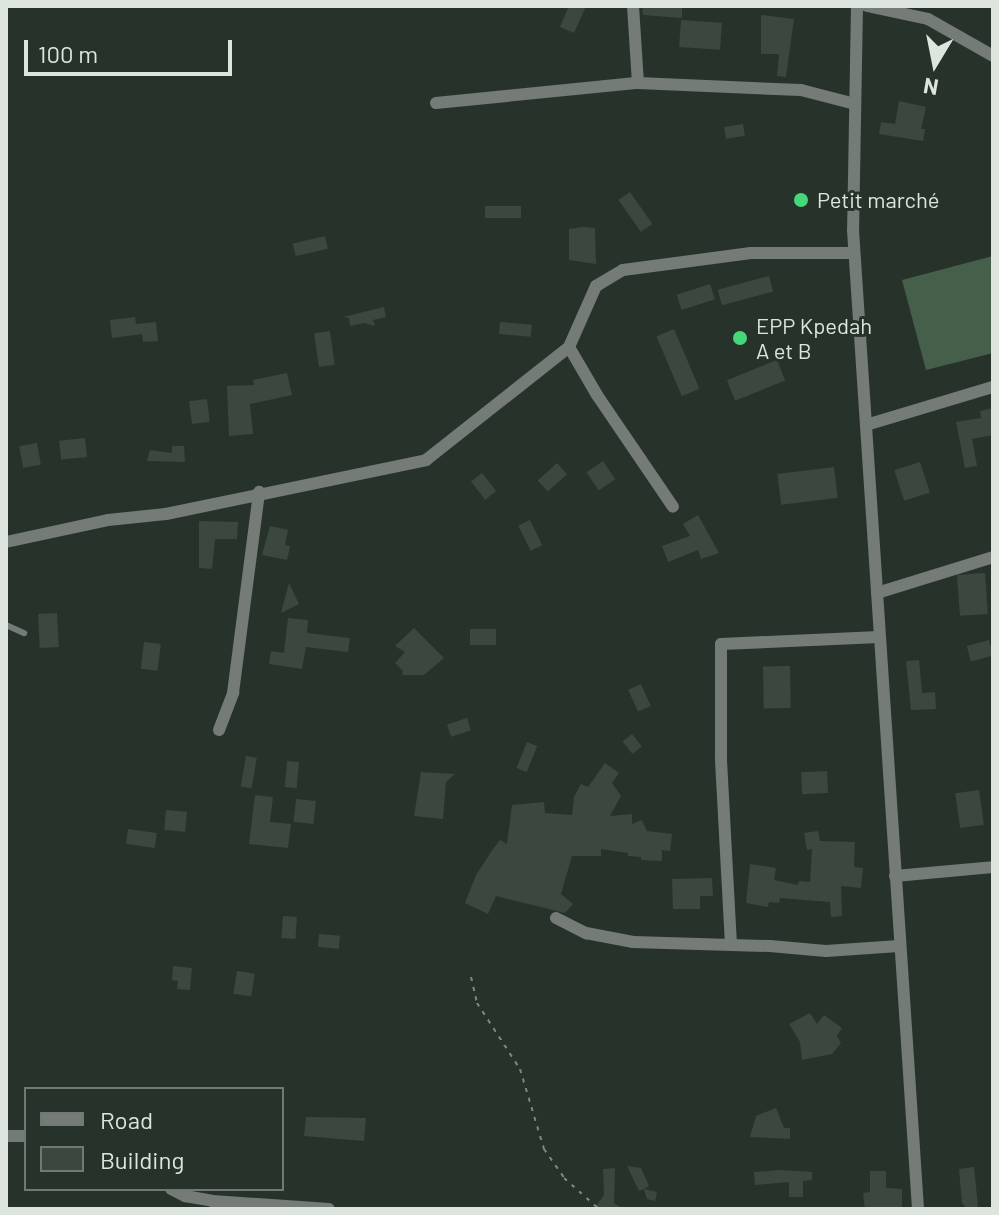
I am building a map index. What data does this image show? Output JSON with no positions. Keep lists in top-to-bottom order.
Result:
{
  "places": ["Petit marché", "EPP Kpedah A et B"],
  "legend": ["Road", "Building"],
  "scale_bar": "100 m",
  "north": "bottom"
}
